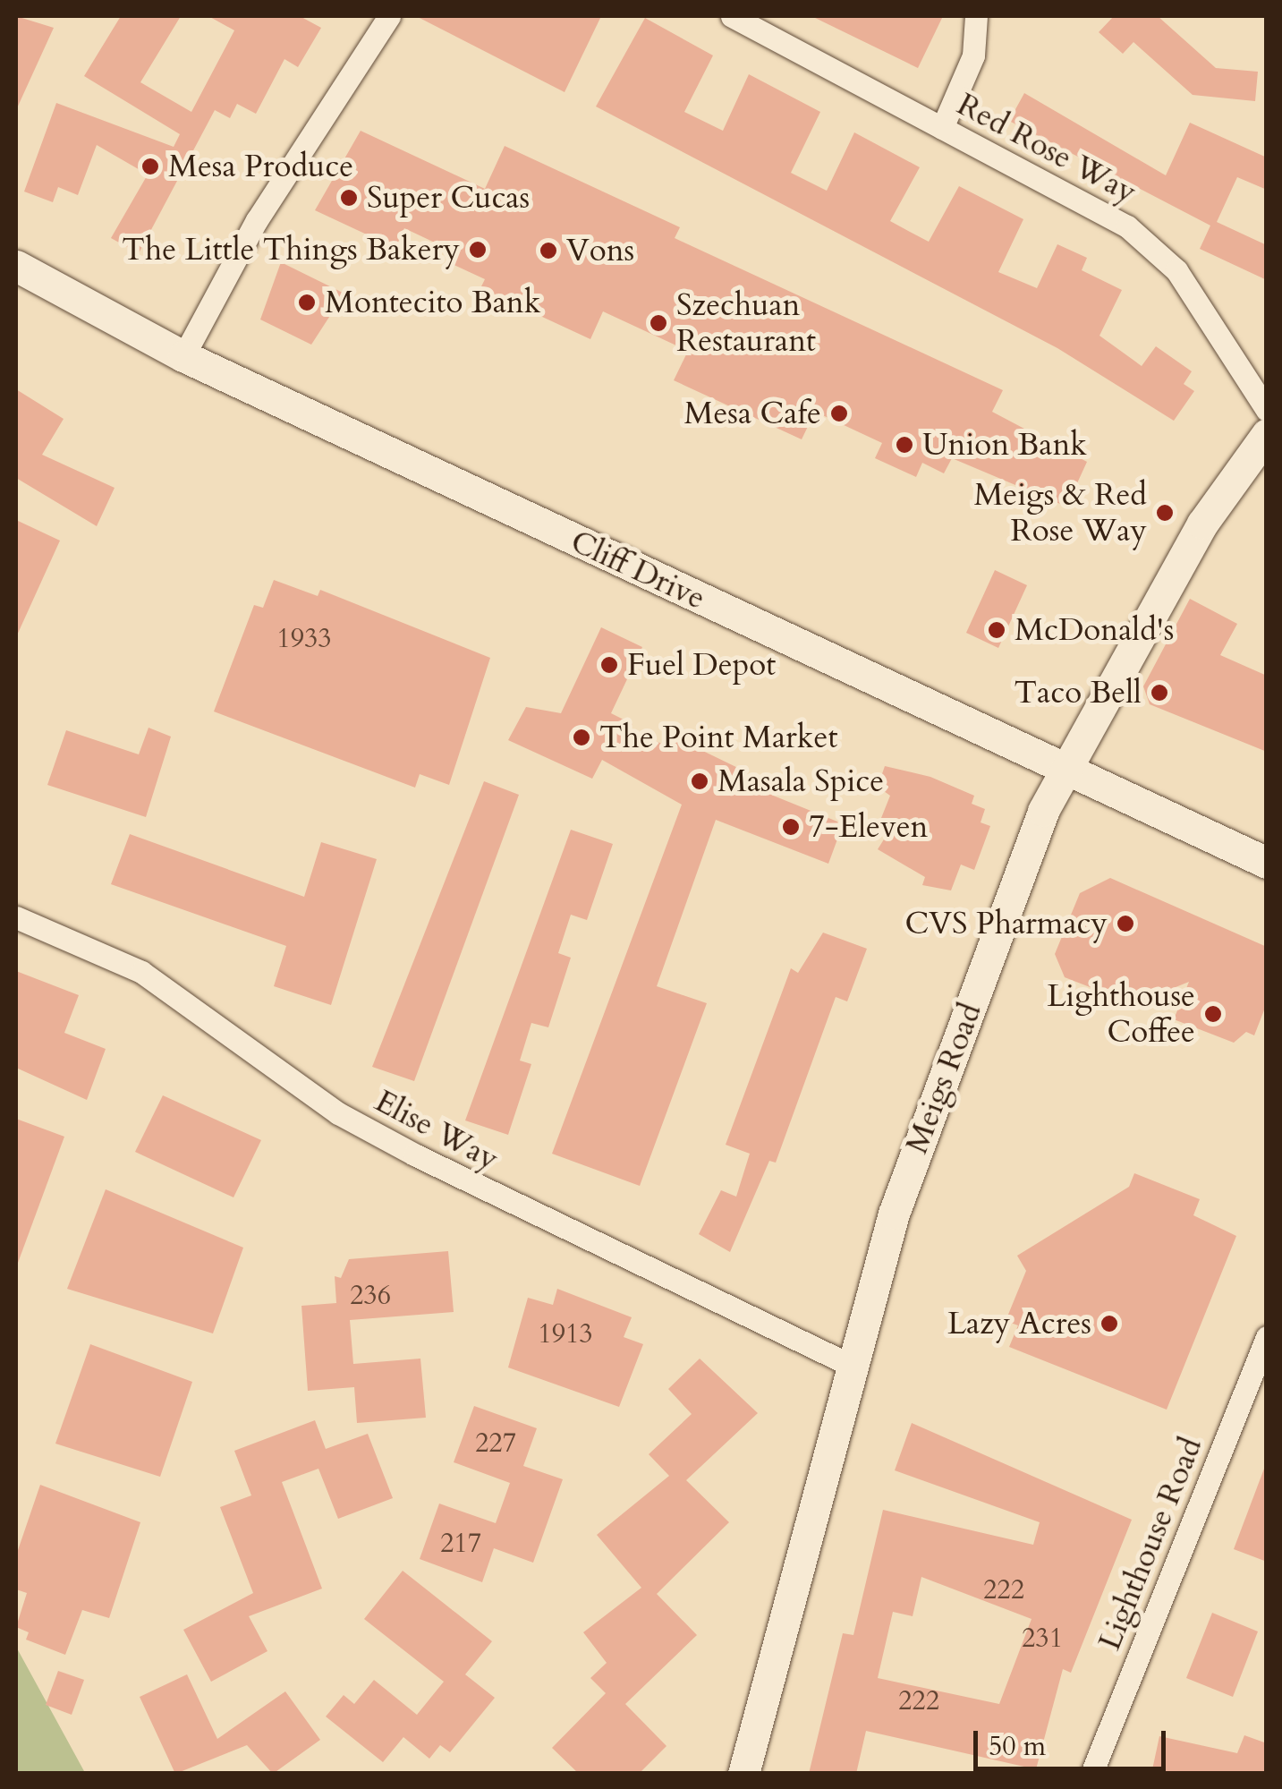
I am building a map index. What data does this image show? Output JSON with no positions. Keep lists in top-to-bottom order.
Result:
{
  "streets": {
    "main road": ["Cliff Drive", "Meigs Road"],
    "street": ["Red Rose Way", "Elise Way", "Lighthouse Road"]
  },
  "crossings": [
    ["Cliff Drive", "Meigs Road"],
    ["Meigs Road", "Elise Way"]
  ],
  "places": [
    "Mesa Produce",
    "Super Cucas",
    "The Little Things Bakery",
    "Vons",
    "Montecito Bank",
    "Szechuan Restaurant",
    "Mesa Cafe",
    "Union Bank",
    "Meigs & Red Rose Way",
    "McDonald's",
    "Fuel Depot",
    "Taco Bell",
    "The Point Market",
    "Masala Spice",
    "7-Eleven",
    "CVS Pharmacy",
    "Lighthouse Coffee",
    "Lazy Acres"
  ],
  "house_numbers": [
    "1933",
    "236",
    "1913",
    "227",
    "217",
    "222",
    "231",
    "222"
  ],
  "scale_bar": "50 m"
}
